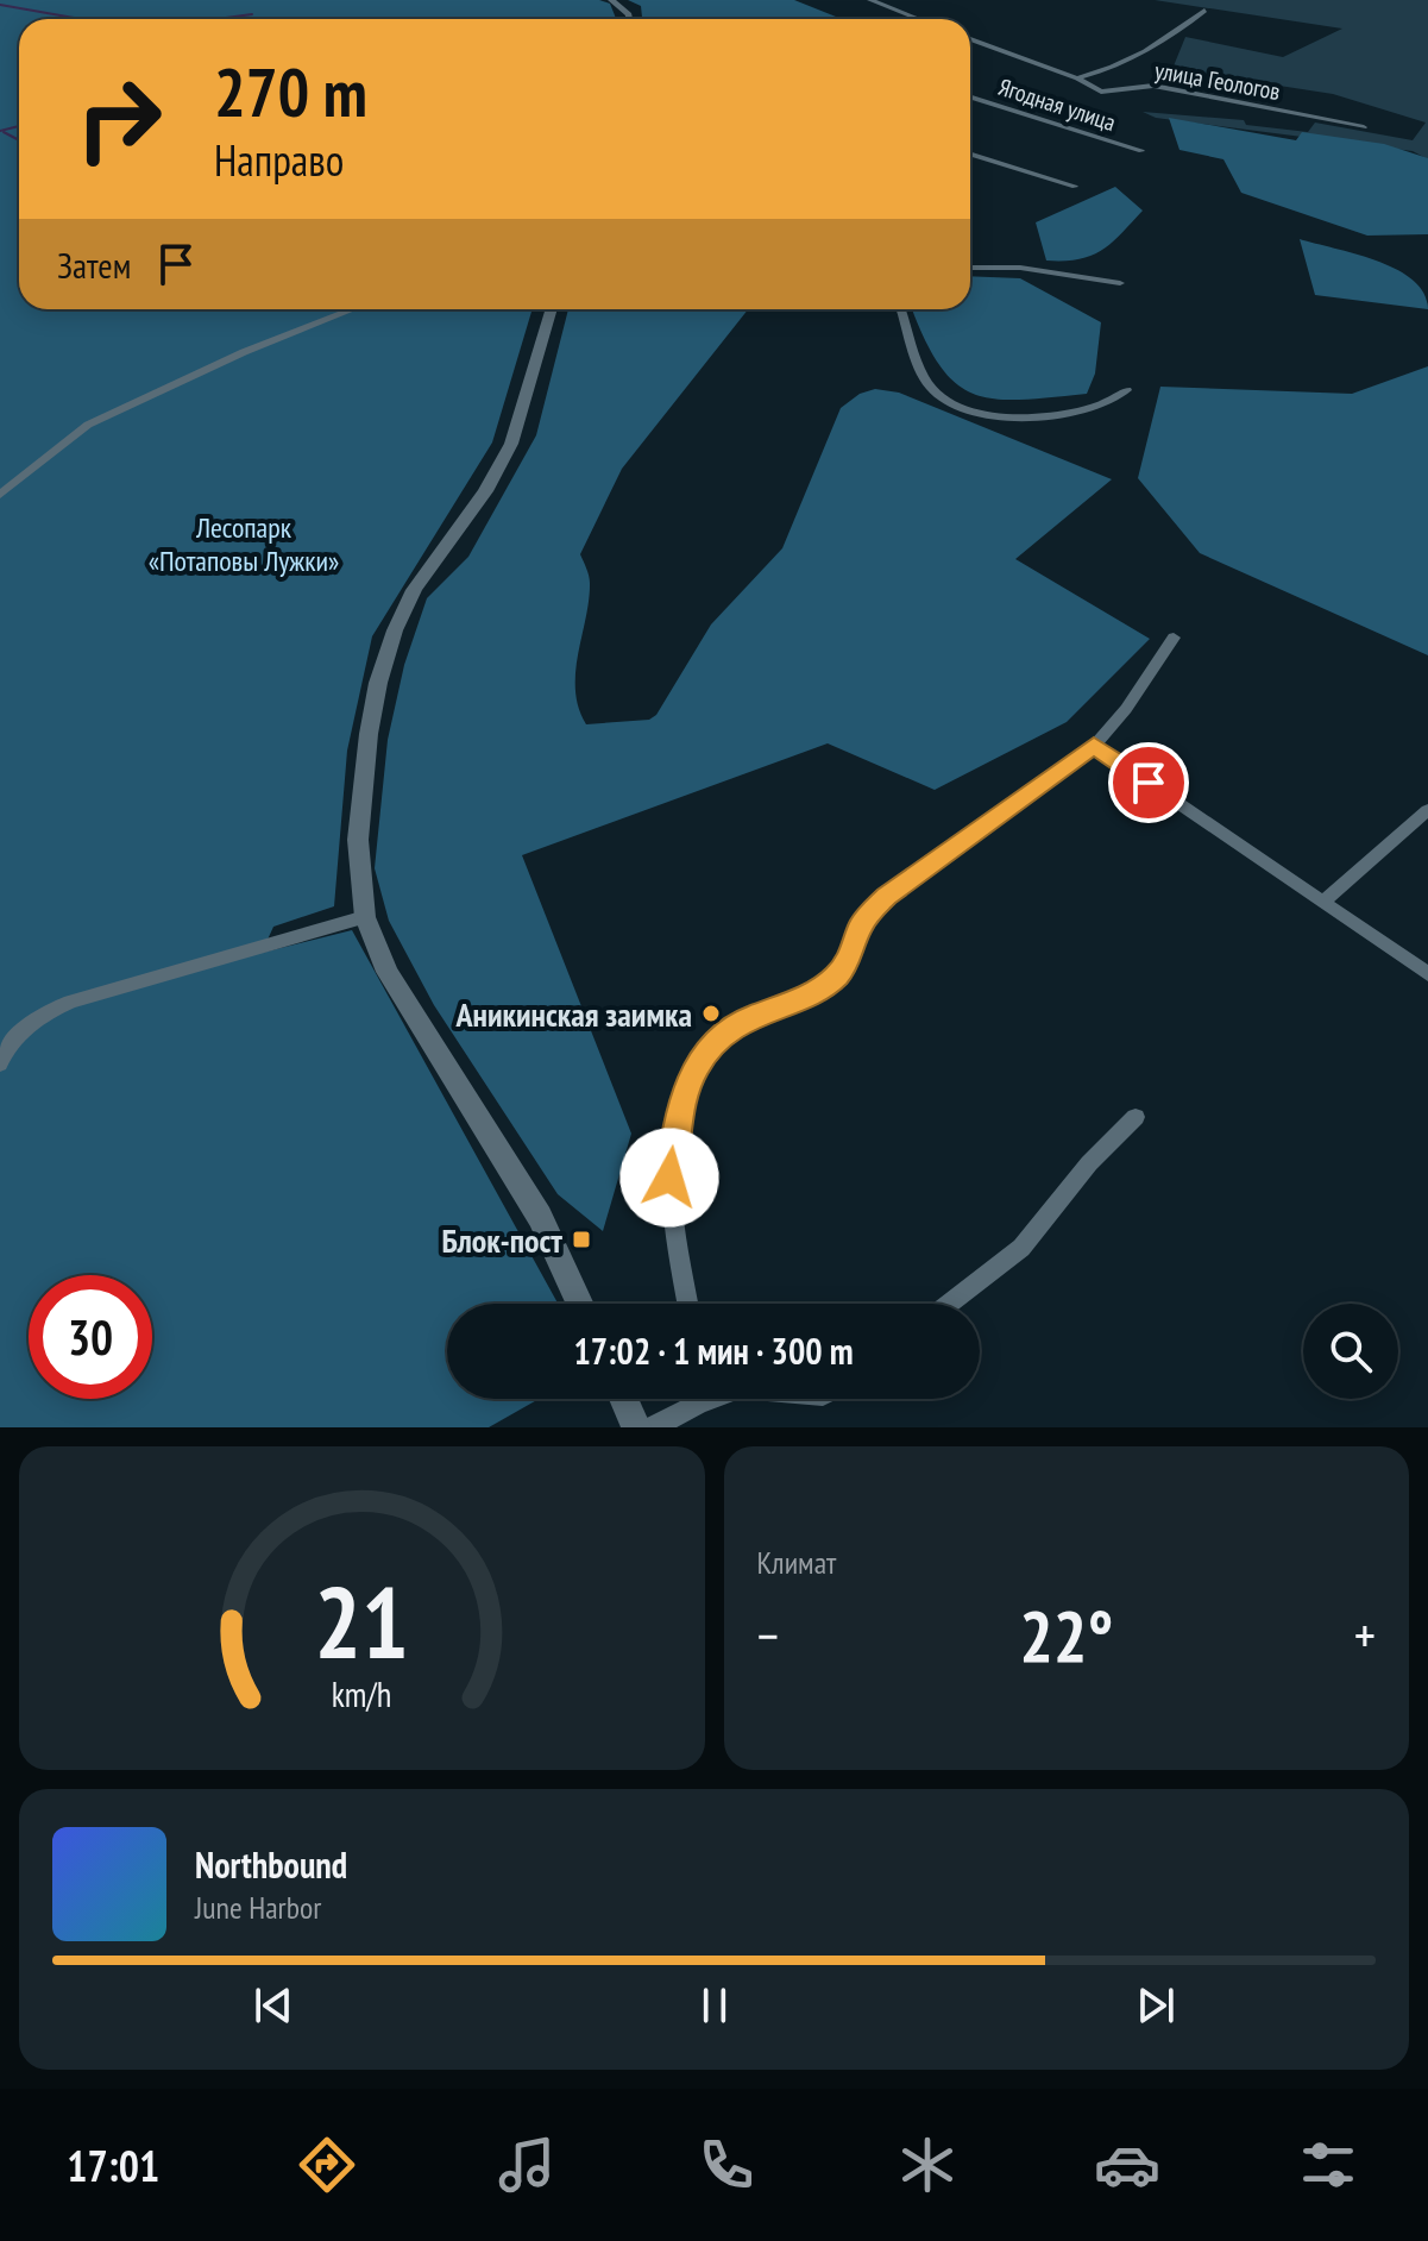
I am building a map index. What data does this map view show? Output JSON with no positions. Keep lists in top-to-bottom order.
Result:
{
  "streets": {
    "street": ["улица Геологов", "Ягодная улица"]
  },
  "parks": ["Лесопарк «Потаповы Лужки»"],
  "places": {
    "other": ["Аникинская заимка"],
    "transit": ["Блок-пост"]
  },
  "page": {
    "turn": ["270 m", "Направо"],
    "then": "Затем",
    "limit": "30",
    "trip": "17:02 · 1 мин · 300 m",
    "tile": "Климат",
    "heat": ["−", "22°", "+"],
    "song": ["Northbound", "June Harbor"],
    "tabs": "17:01",
    "gauge": ["21", "km/h"]
  }
}
